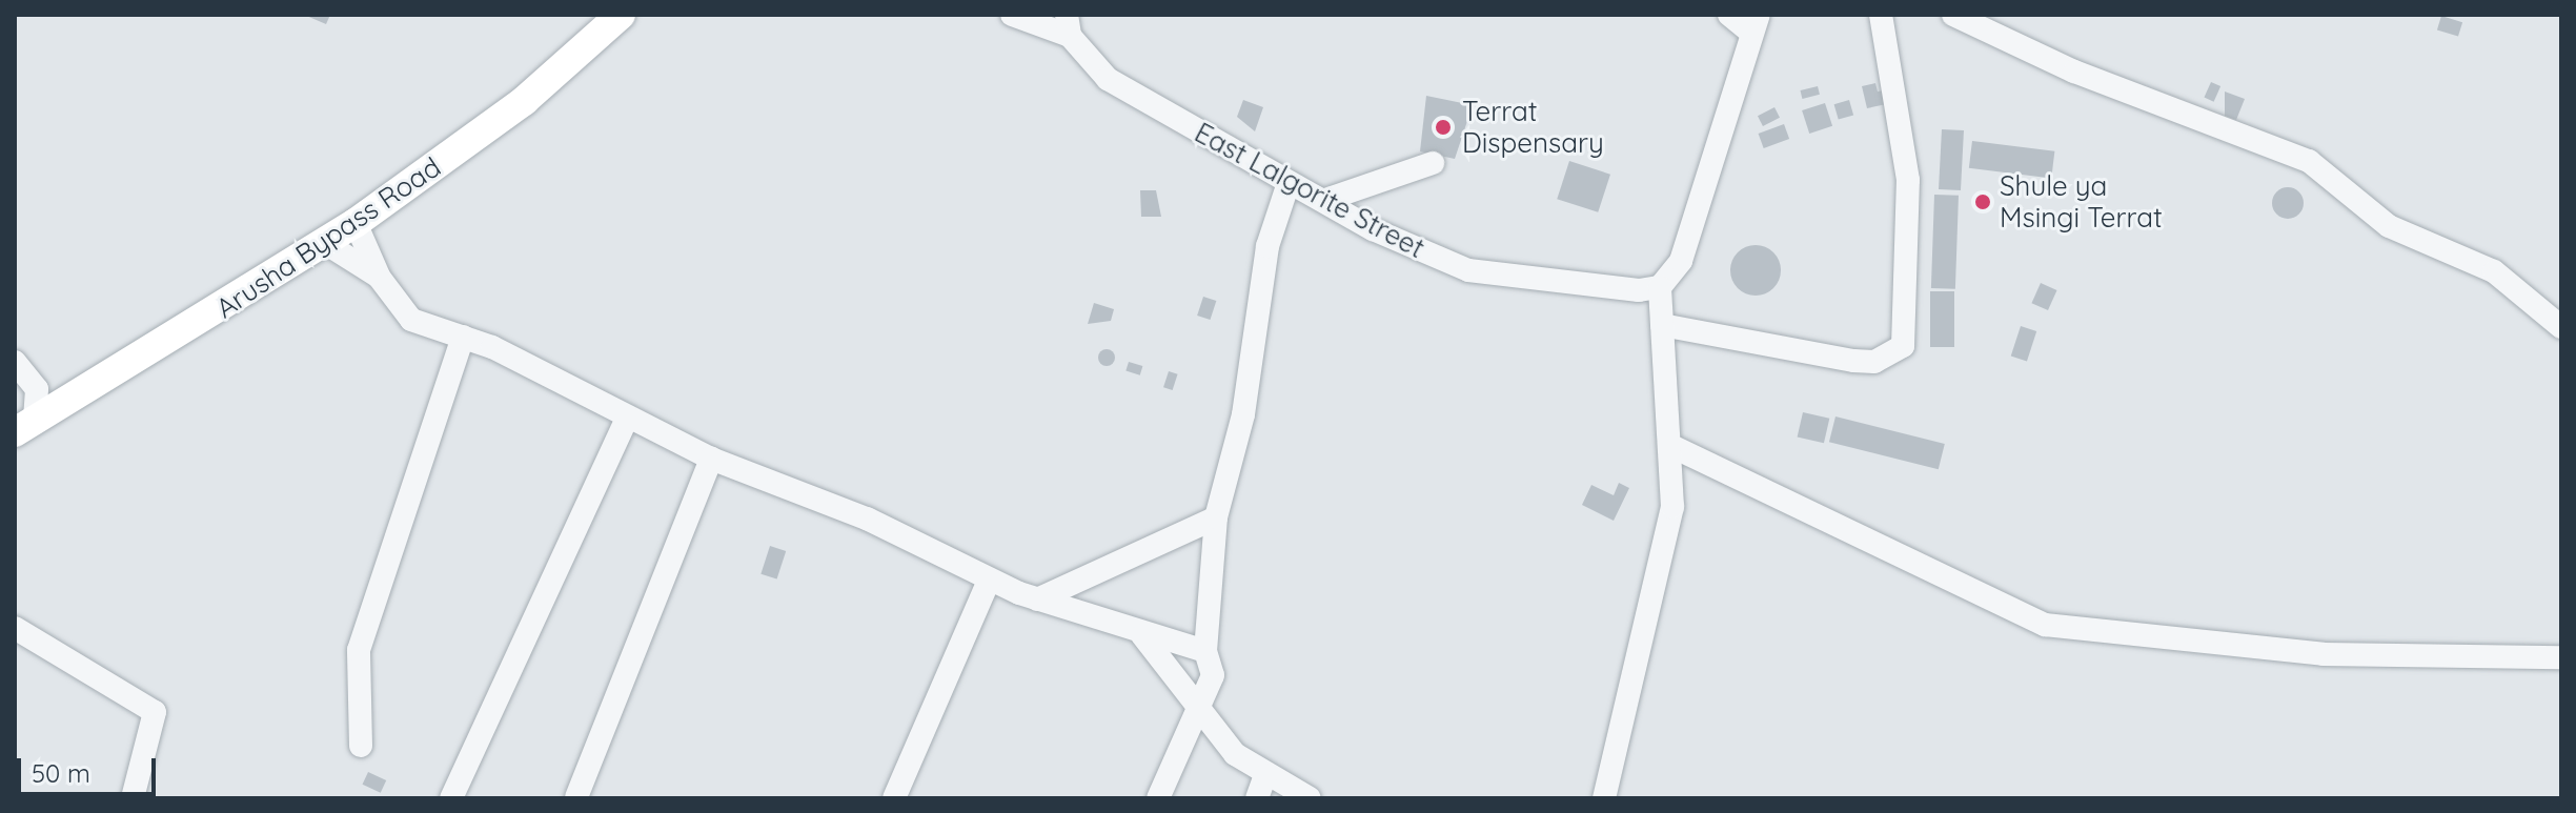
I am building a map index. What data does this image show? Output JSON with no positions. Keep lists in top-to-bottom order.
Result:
{
  "streets": {
    "main road": ["Arusha Bypass Road"],
    "street": ["East Lalgorite Street"]
  },
  "places": ["Terrat Dispensary", "Shule ya Msingi Terrat"],
  "scale_bar": "50 m"
}
